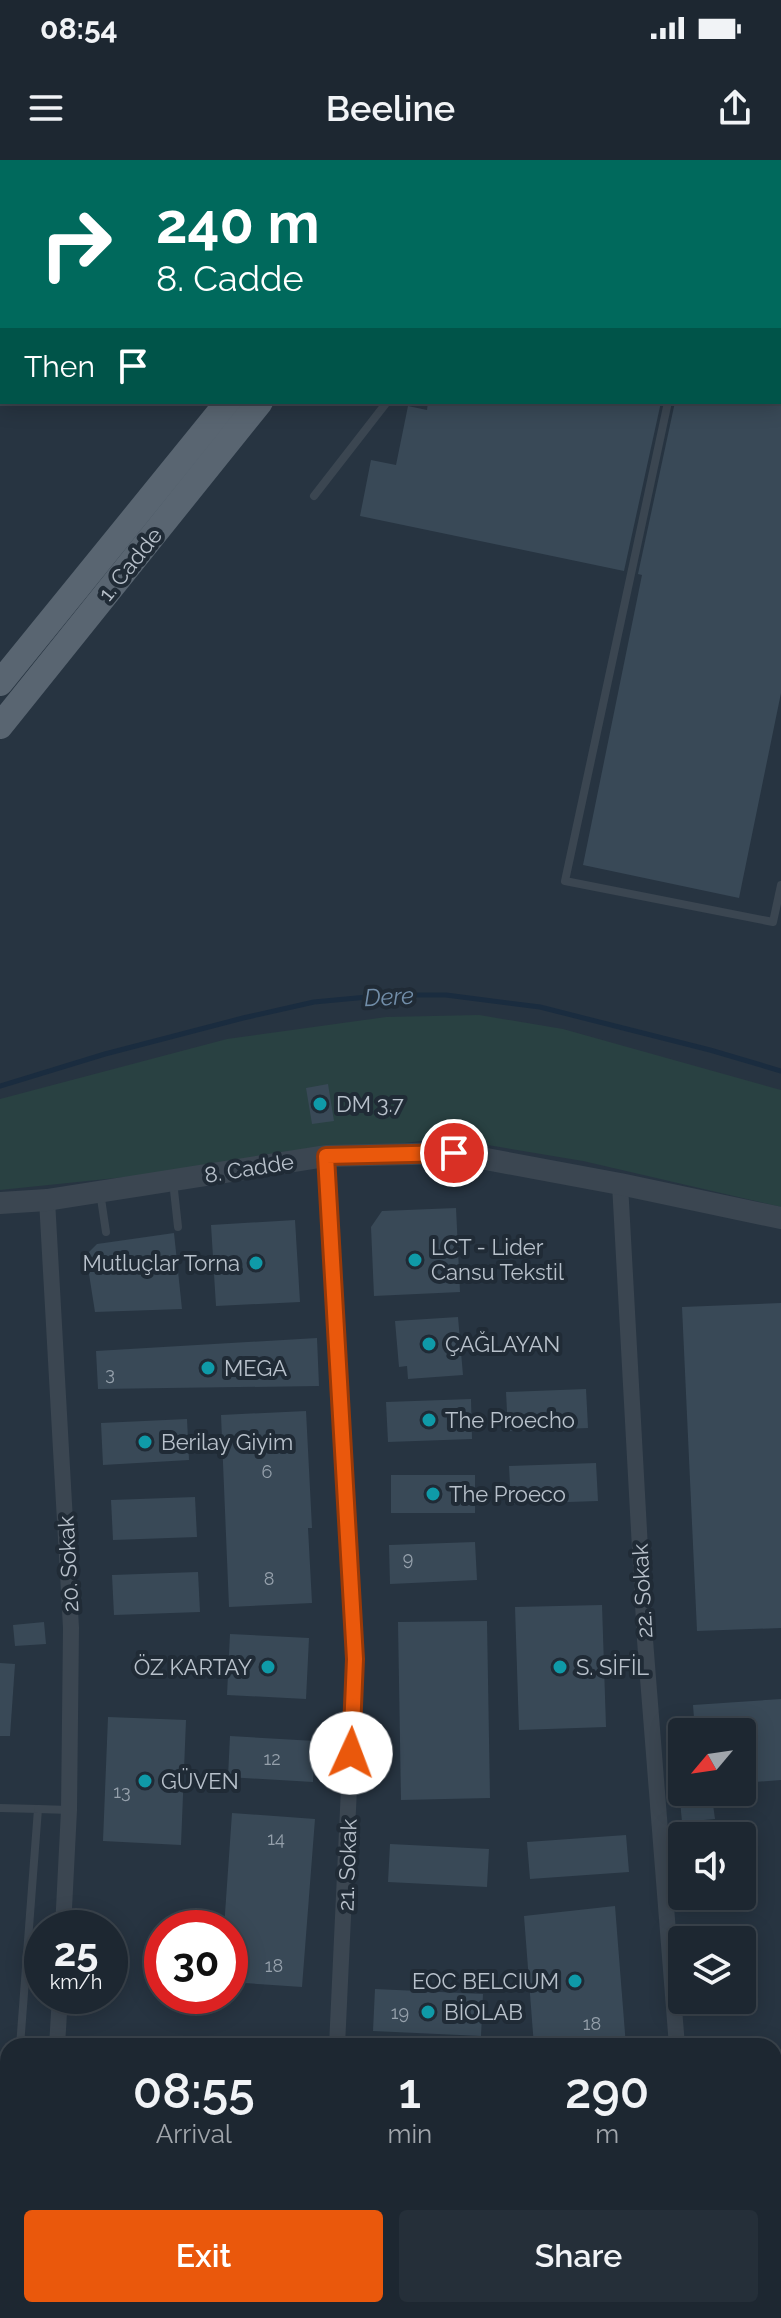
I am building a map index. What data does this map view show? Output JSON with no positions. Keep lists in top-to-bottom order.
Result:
{
  "streets": {
    "main road": ["1. Cadde"],
    "street": [
      "8. Cadde",
      "20. Sokak",
      "22. Sokak",
      "21. Sokak"
    ]
  },
  "crossings": [
    ["8. Cadde", "20. Sokak"],
    ["8. Cadde", "22. Sokak"],
    ["8. Cadde", "21. Sokak"]
  ],
  "water": ["Dere"],
  "places": [
    "DM 3.7",
    "LCT - Lider Cansu Tekstil",
    "Mutluçlar Torna",
    "ÇAĞLAYAN",
    "MEGA",
    "The Proecho",
    "Berilay Giyim",
    "The Proeco",
    "ÖZ KARTAY",
    "S. SİFİL",
    "GÜVEN",
    "EOC BELCIUM",
    "BİOLAB"
  ],
  "house_numbers": [
    "3",
    "6",
    "9",
    "8",
    "12",
    "13",
    "14",
    "18",
    "19",
    "18"
  ],
  "north": "bottom left",
  "page": {
    "status": "08:54",
    "header": "Beeline",
    "turn": ["240 m", "8. Cadde"],
    "then": "Then",
    "speed": "25 km/h",
    "limit": "30",
    "eta": [
      "08:55",
      "Arrival",
      "1",
      "min",
      "290",
      "m"
    ],
    "buttons": ["Exit", "Share"]
  }
}
